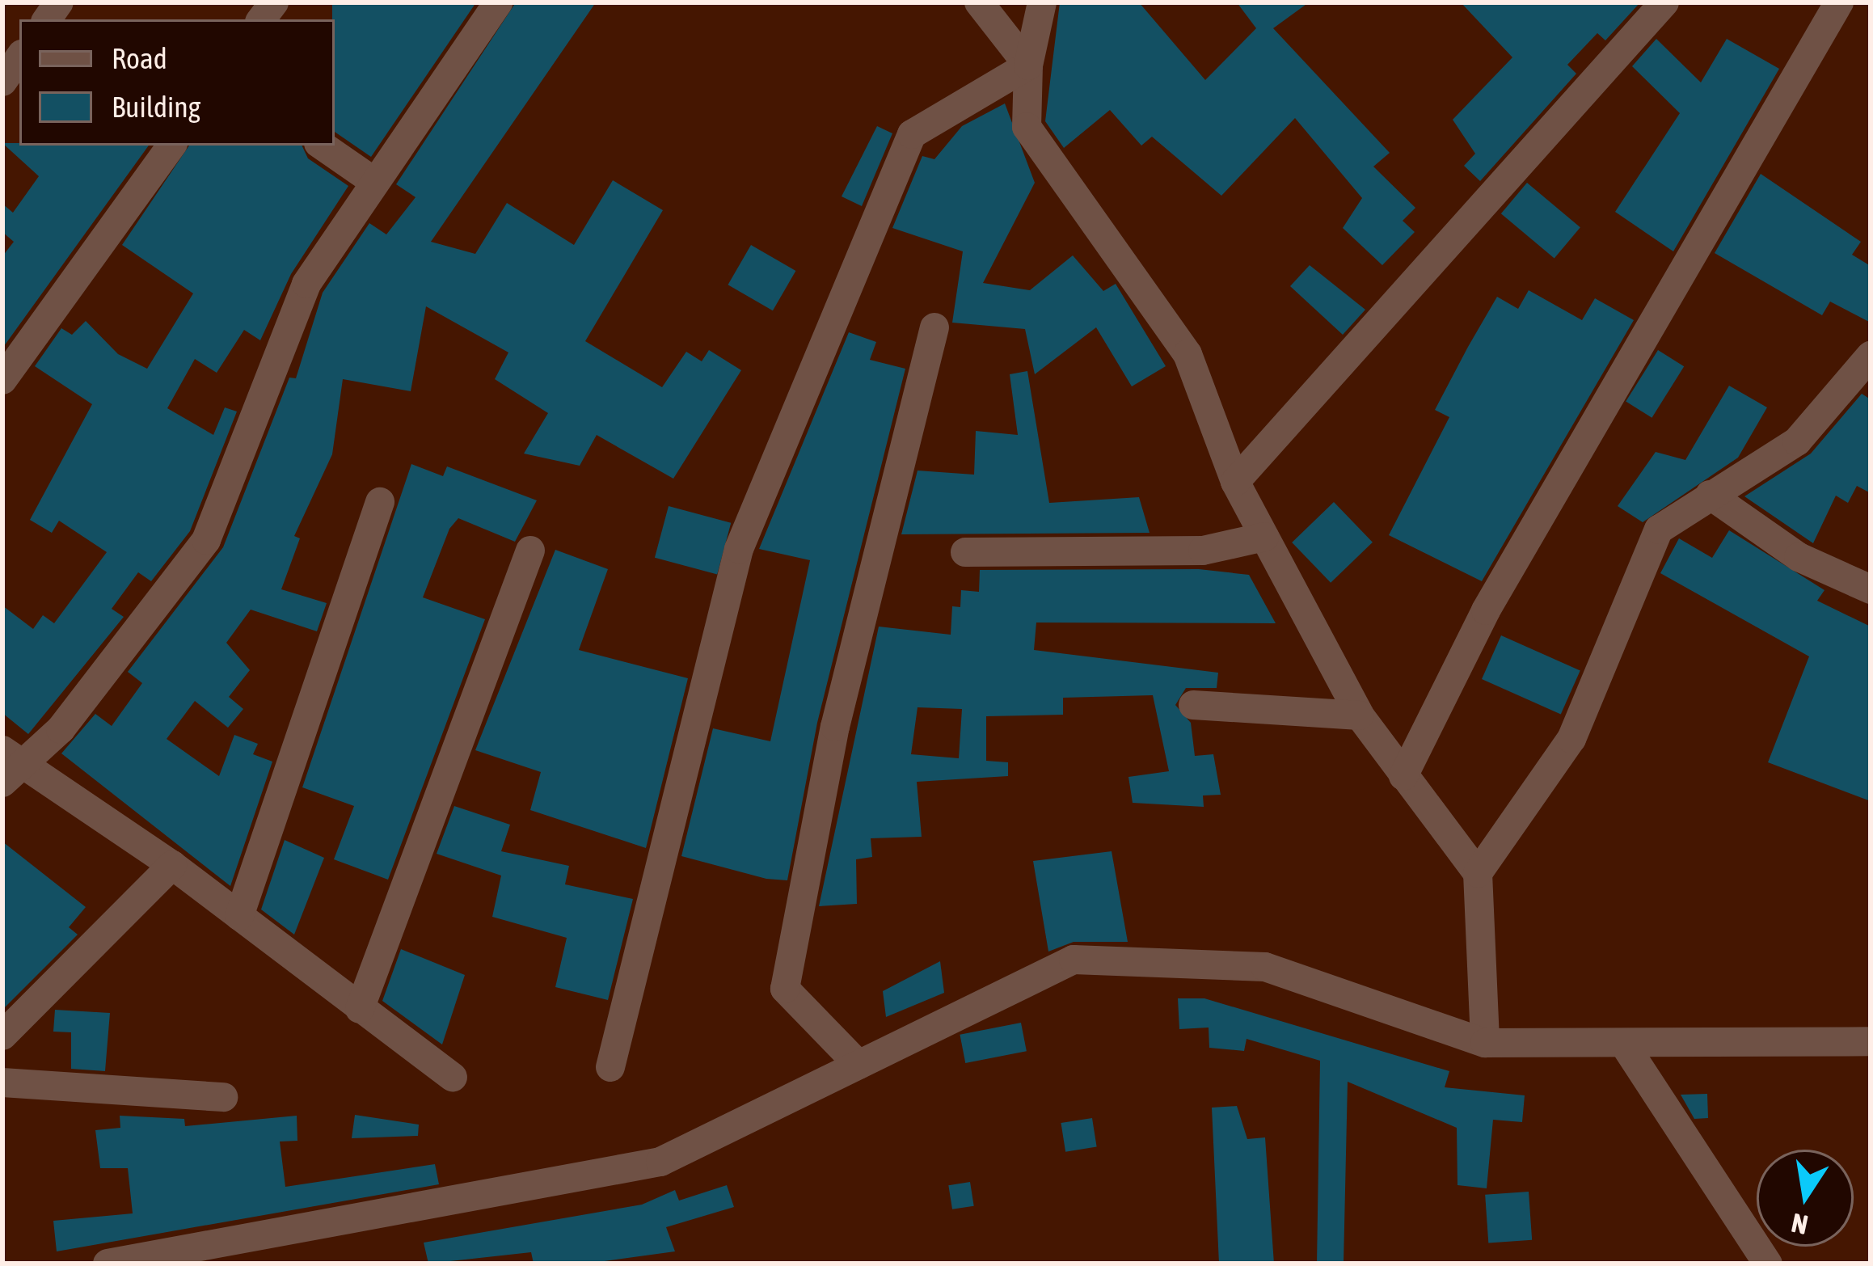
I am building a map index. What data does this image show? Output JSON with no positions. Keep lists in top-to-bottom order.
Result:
{
  "legend": ["Road", "Building"],
  "north": "bottom"
}
